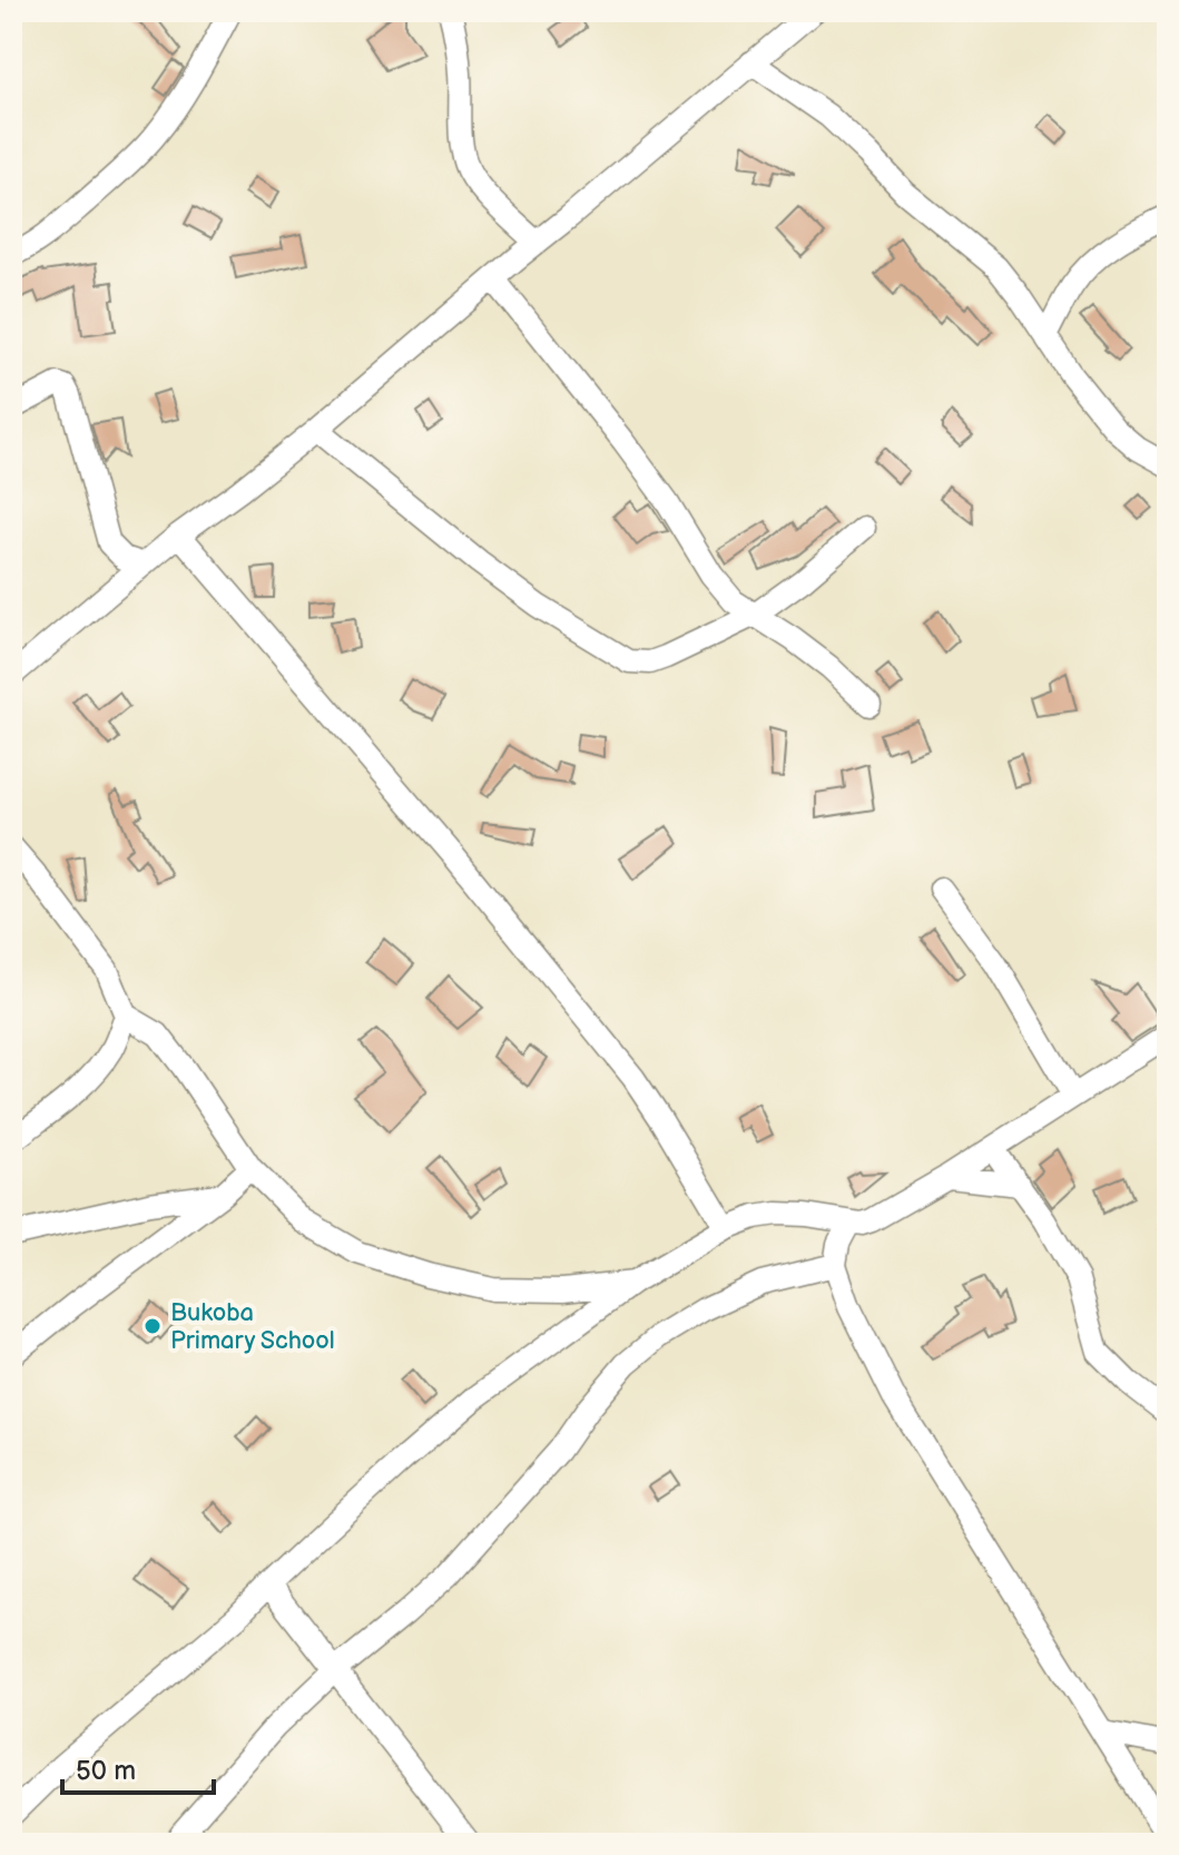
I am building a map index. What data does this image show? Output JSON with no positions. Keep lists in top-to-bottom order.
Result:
{
  "places": ["Bukoba Primary School"],
  "scale_bar": "50 m"
}
